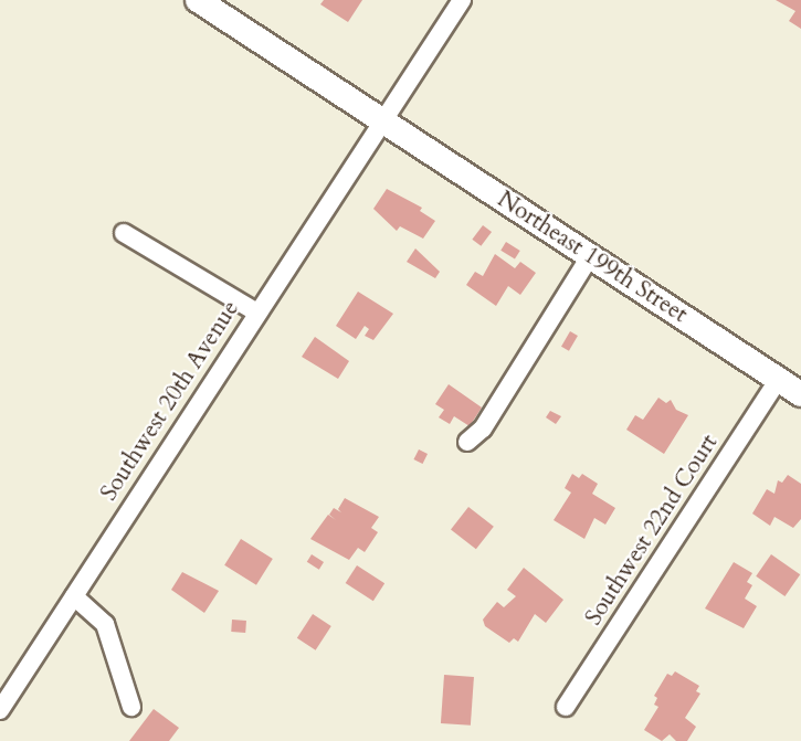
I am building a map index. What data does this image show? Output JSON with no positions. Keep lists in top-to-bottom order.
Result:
{
  "streets": {
    "main road": ["Northeast 199th Street"],
    "street": ["Southwest 20th Avenue", "Southwest 22nd Court"]
  },
  "crossings": [
    ["Northeast 199th Street", "Southwest 20th Avenue"],
    ["Northeast 199th Street", "Southwest 22nd Court"]
  ]
}
